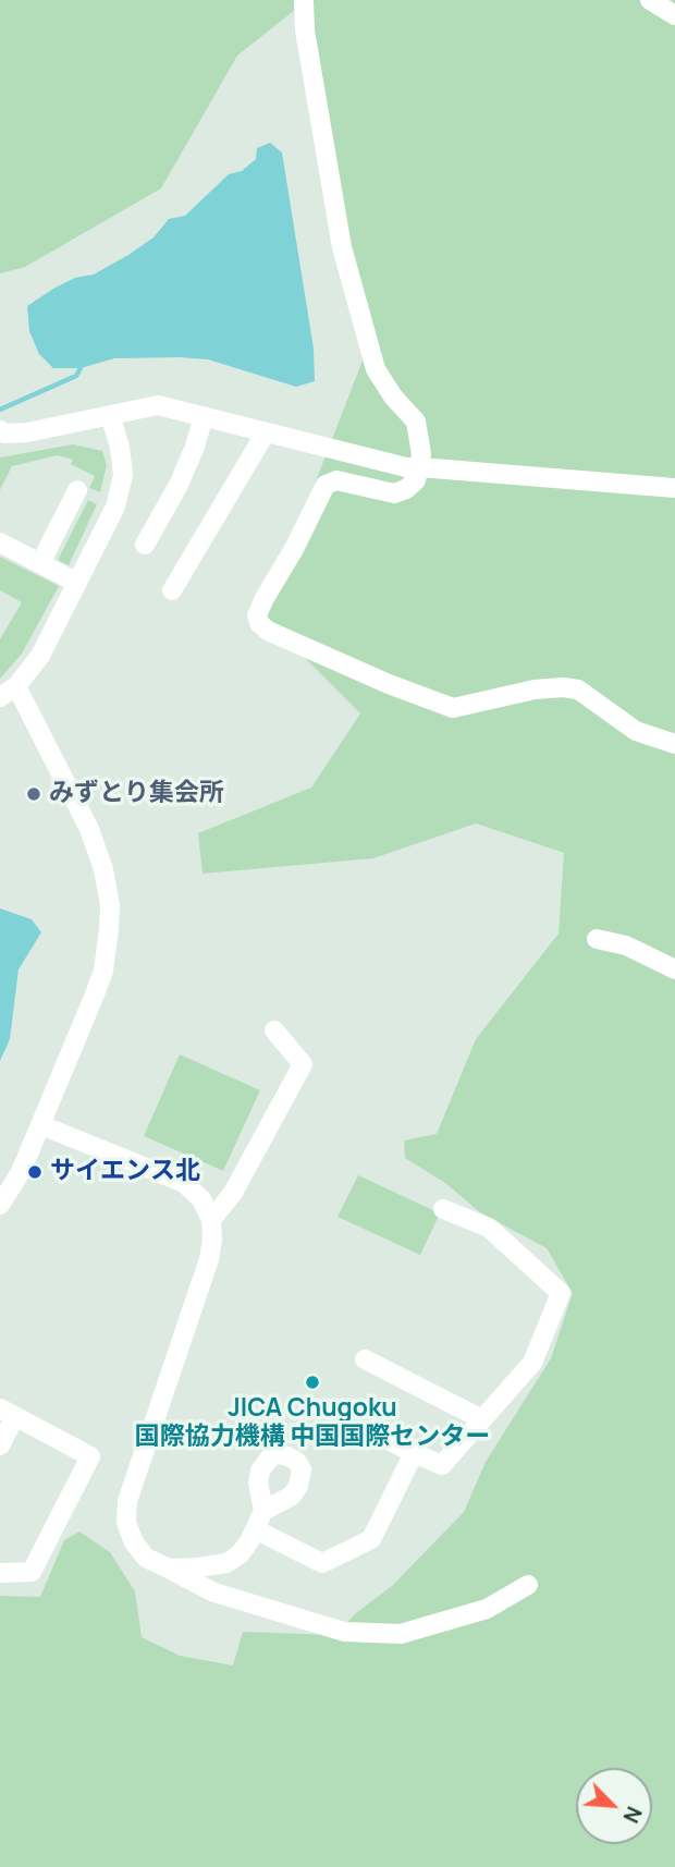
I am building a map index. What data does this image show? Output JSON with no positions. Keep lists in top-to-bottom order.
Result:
{
  "places": ["みずとり集会所", "サイエンス北", "JICA Chugoku 国際協力機構 中国国際センター"],
  "north": "bottom right"
}
